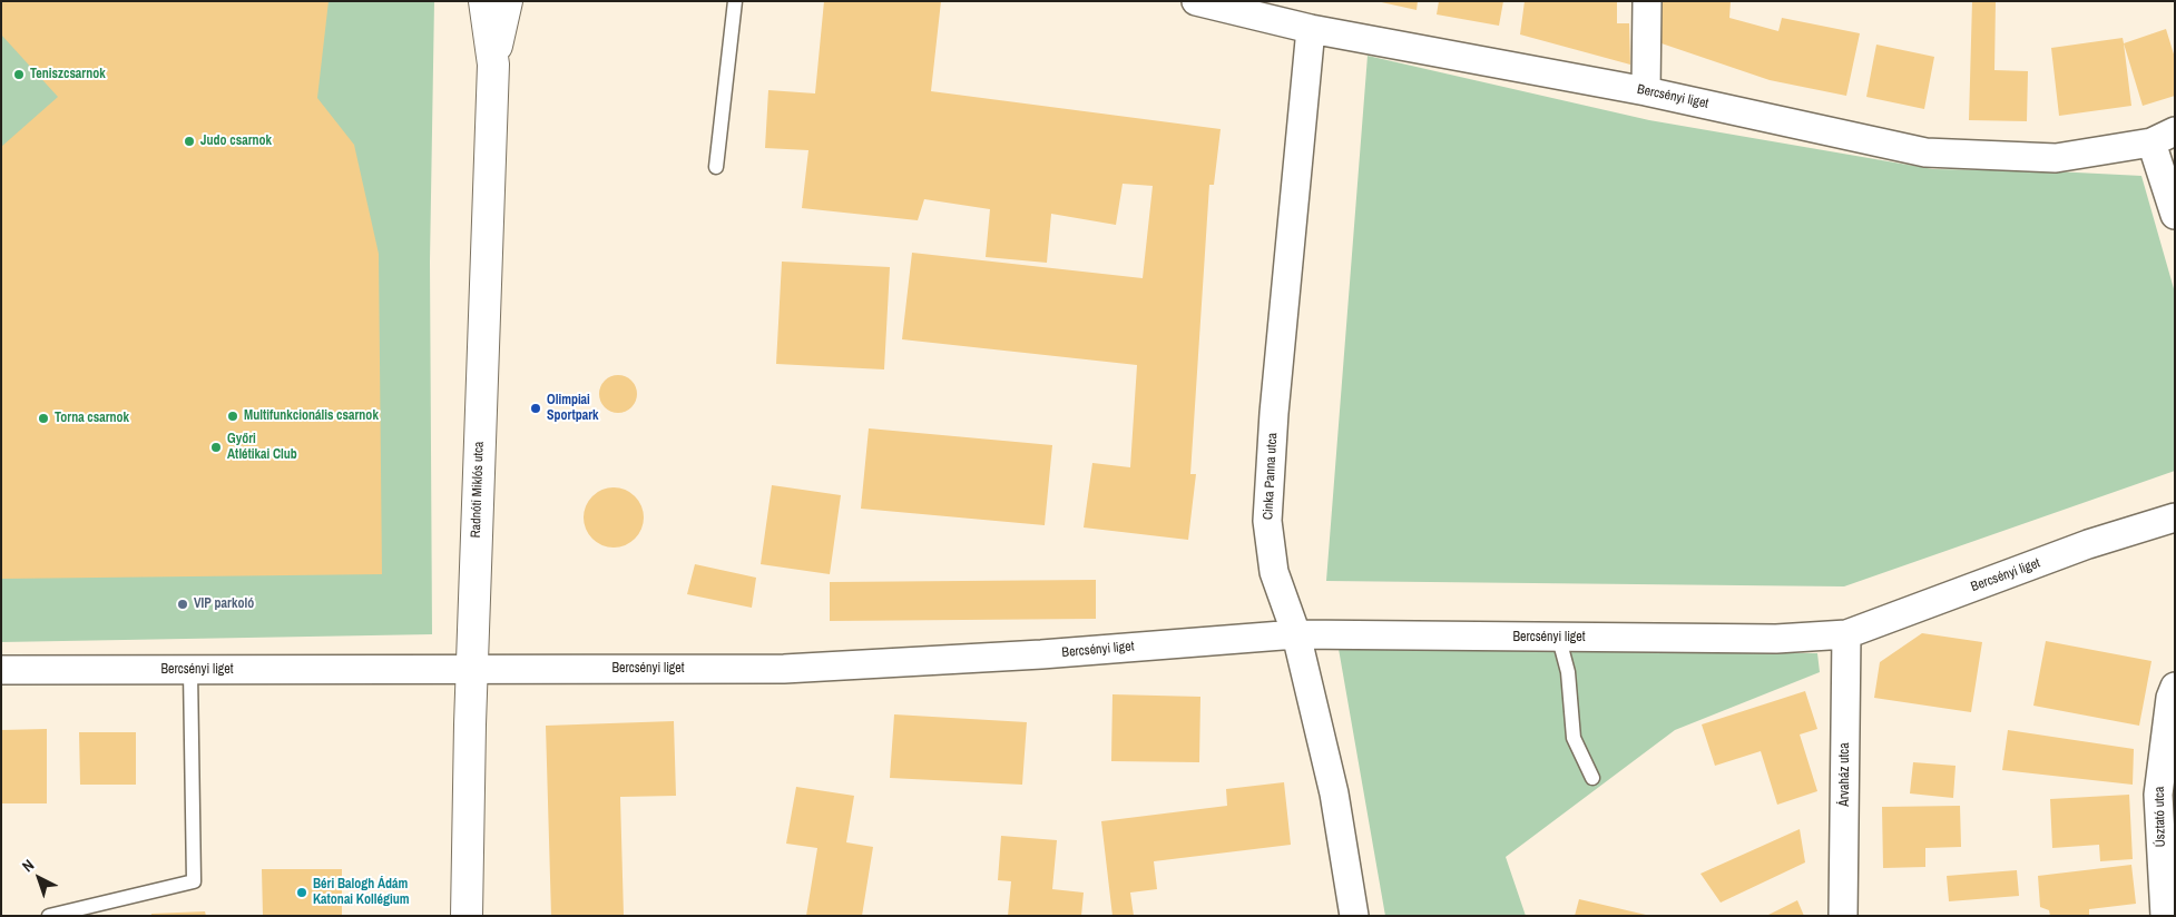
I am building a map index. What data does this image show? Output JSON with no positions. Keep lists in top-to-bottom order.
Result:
{
  "streets": {
    "street": [
      "Bercsényi liget",
      "Cinka Panna utca",
      "Radnóti Miklós utca",
      "Árvaház utca",
      "Úsztató utca"
    ]
  },
  "crossings": [
    ["Bercsényi liget", "Cinka Panna utca"],
    ["Bercsényi liget", "Radnóti Miklós utca"],
    ["Bercsényi liget", "Árvaház utca"]
  ],
  "places": [
    "Teniszcsarnok",
    "Judo csarnok",
    "Olimpiai Sportpark",
    "Multifunkcionális csarnok",
    "Torna csarnok",
    "Győri Atlétikai Club",
    "VIP parkoló",
    "Béri Balogh Ádám Katonai Kollégium"
  ],
  "north": "top left"
}
